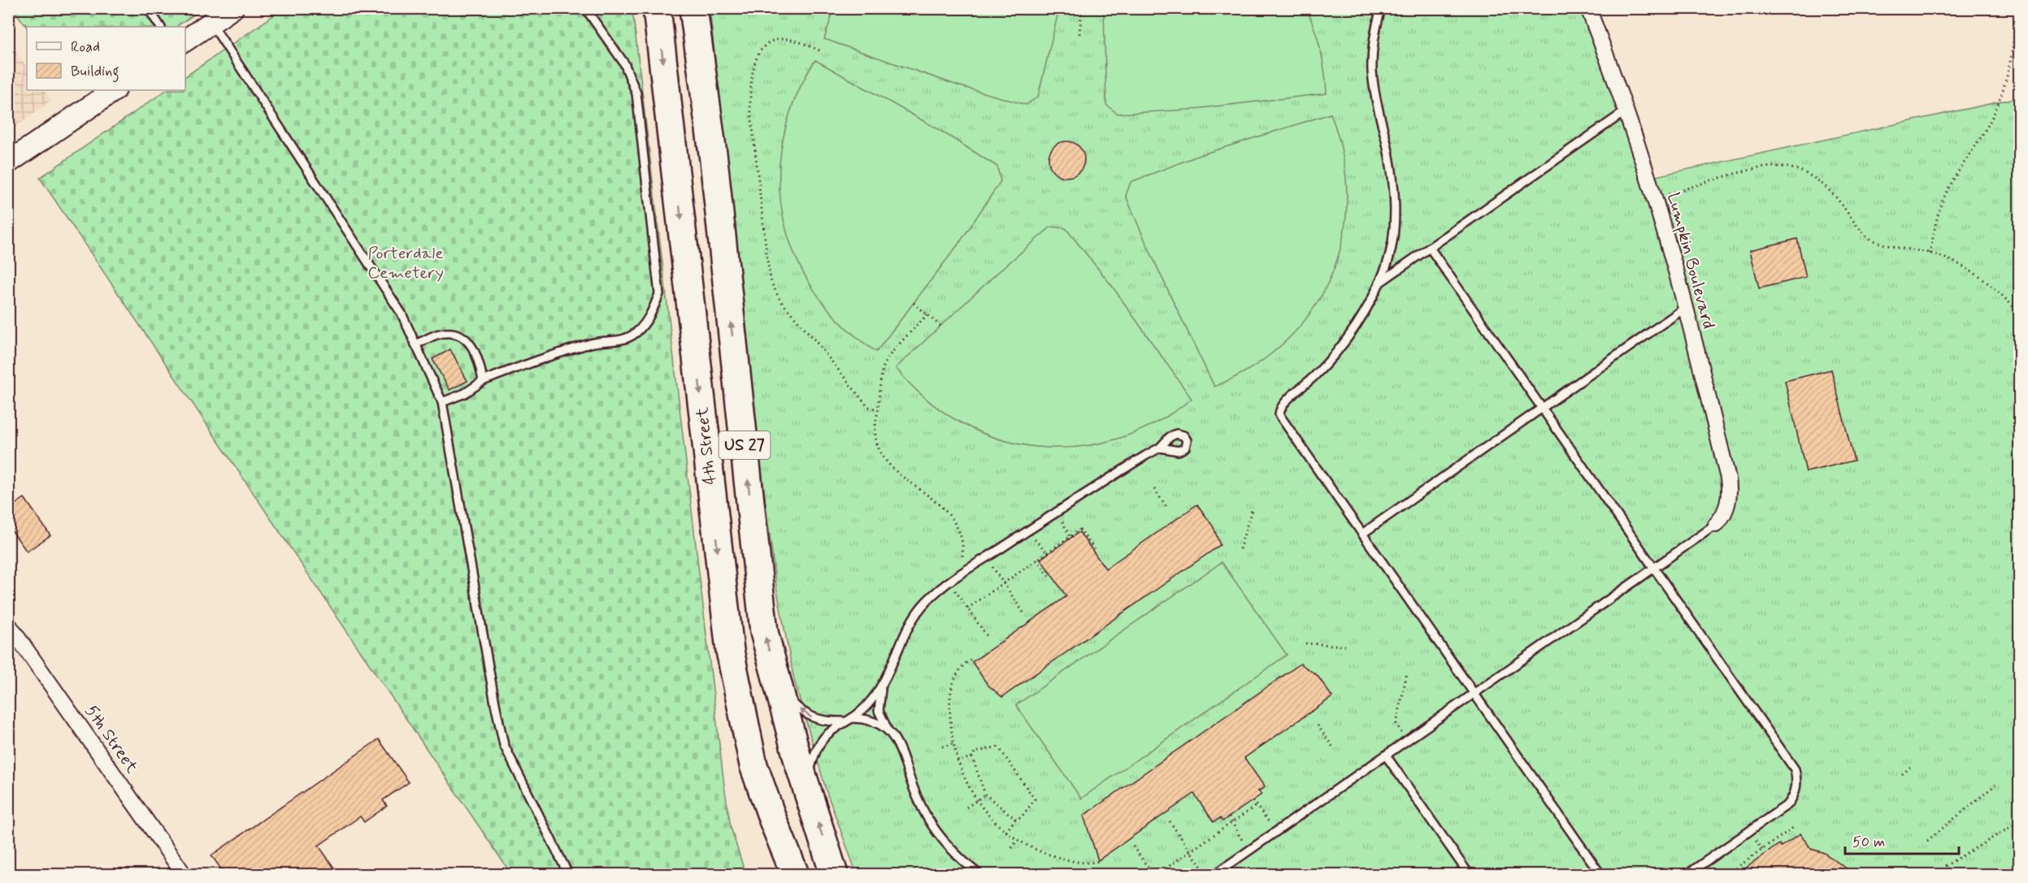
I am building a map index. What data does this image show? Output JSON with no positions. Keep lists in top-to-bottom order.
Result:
{
  "streets": {
    "highway": ["US 27", "4th Street"],
    "street": ["Lumpkin Boulevard", "5th Street"]
  },
  "parks": ["Porterdale Cemetery"],
  "legend": ["Road", "Building"],
  "scale_bar": "50 m"
}
